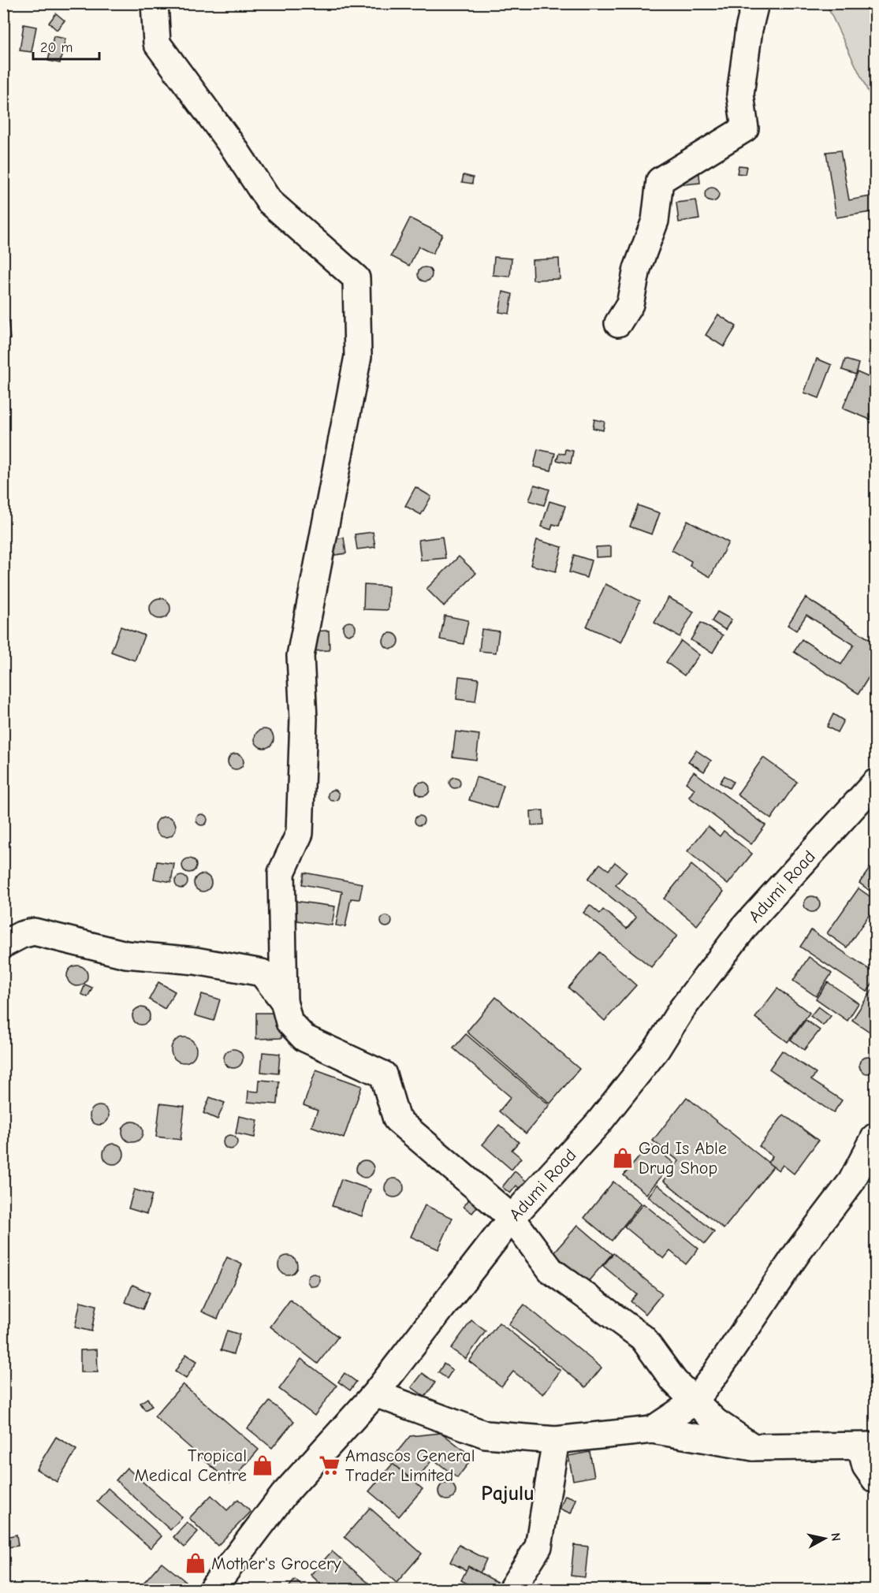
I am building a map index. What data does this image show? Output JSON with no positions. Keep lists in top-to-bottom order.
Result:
{
  "streets": {
    "street": ["Adumi Road"]
  },
  "districts": ["Pajulu"],
  "places": {
    "shop": ["God Is Able Drug Shop", "Tropical Medical Centre", "Mother's Grocery"],
    "supermarket": ["Amascos General Trader Limited"]
  },
  "scale_bar": "20 m",
  "north": "right"
}
